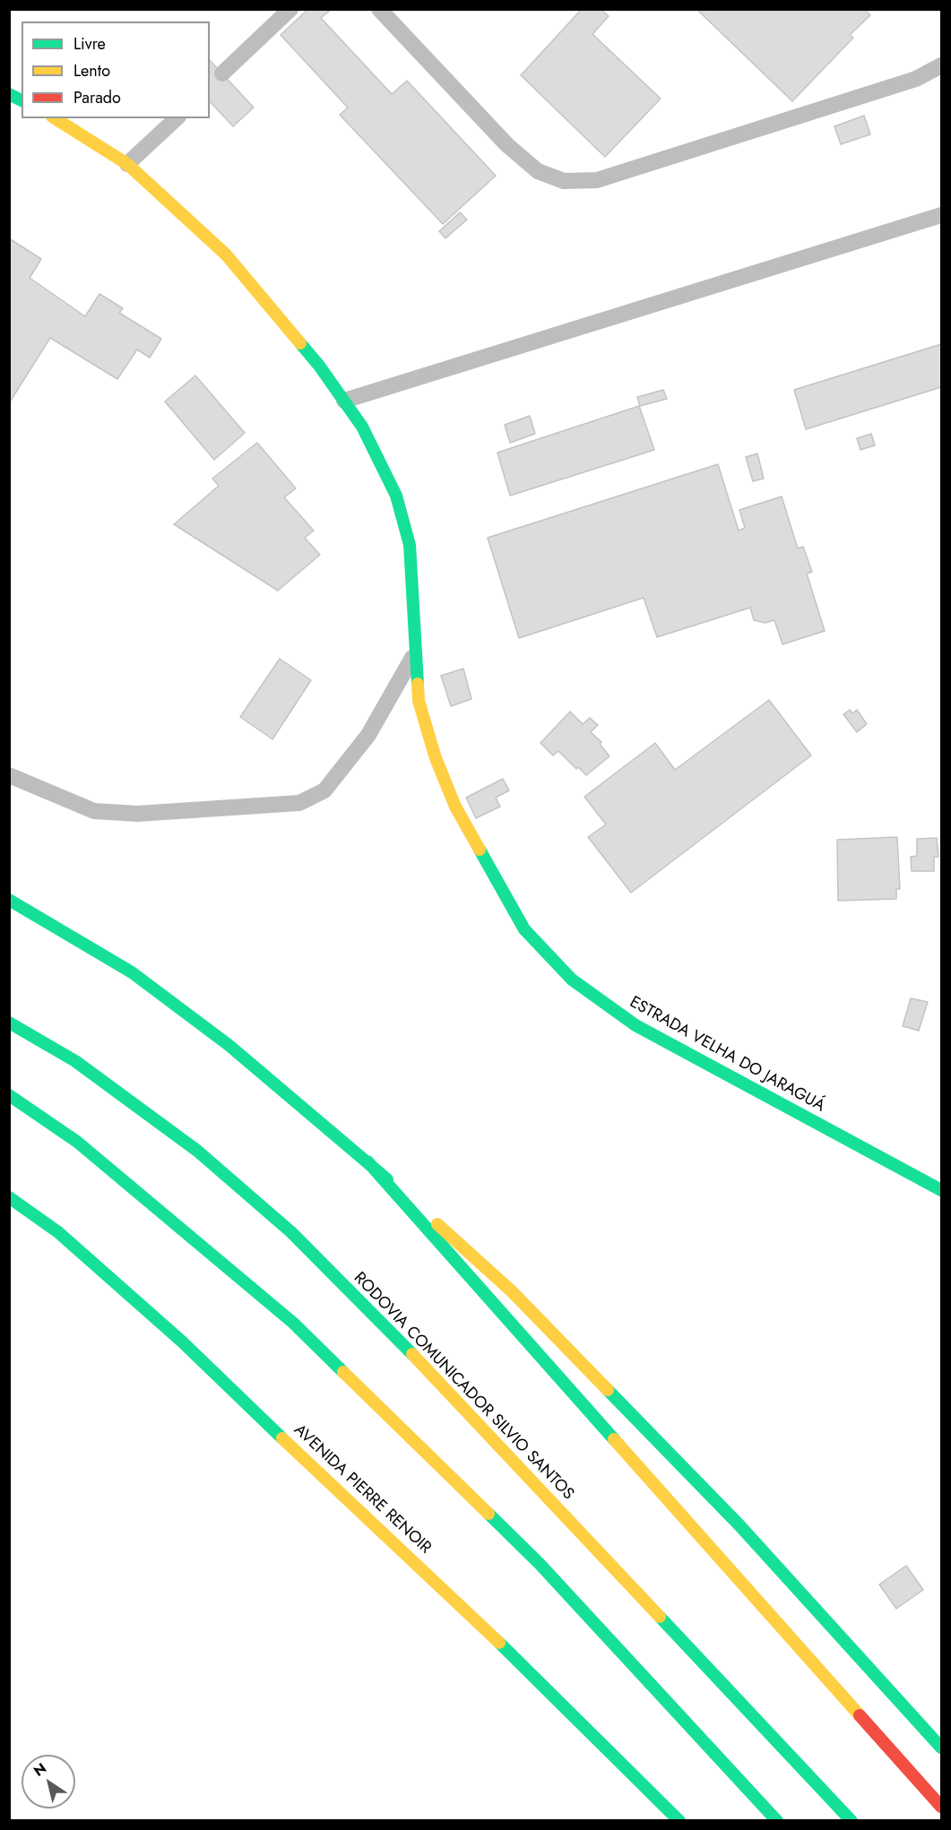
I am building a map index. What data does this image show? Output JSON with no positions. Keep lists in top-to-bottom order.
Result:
{
  "streets": {
    "main road": ["ESTRADA VELHA DO JARAGUÁ", "RODOVIA COMUNICADOR SILVIO SANTOS", "AVENIDA PIERRE RENOIR"]
  },
  "legend": ["Livre", "Lento", "Parado"],
  "north": "top left"
}
